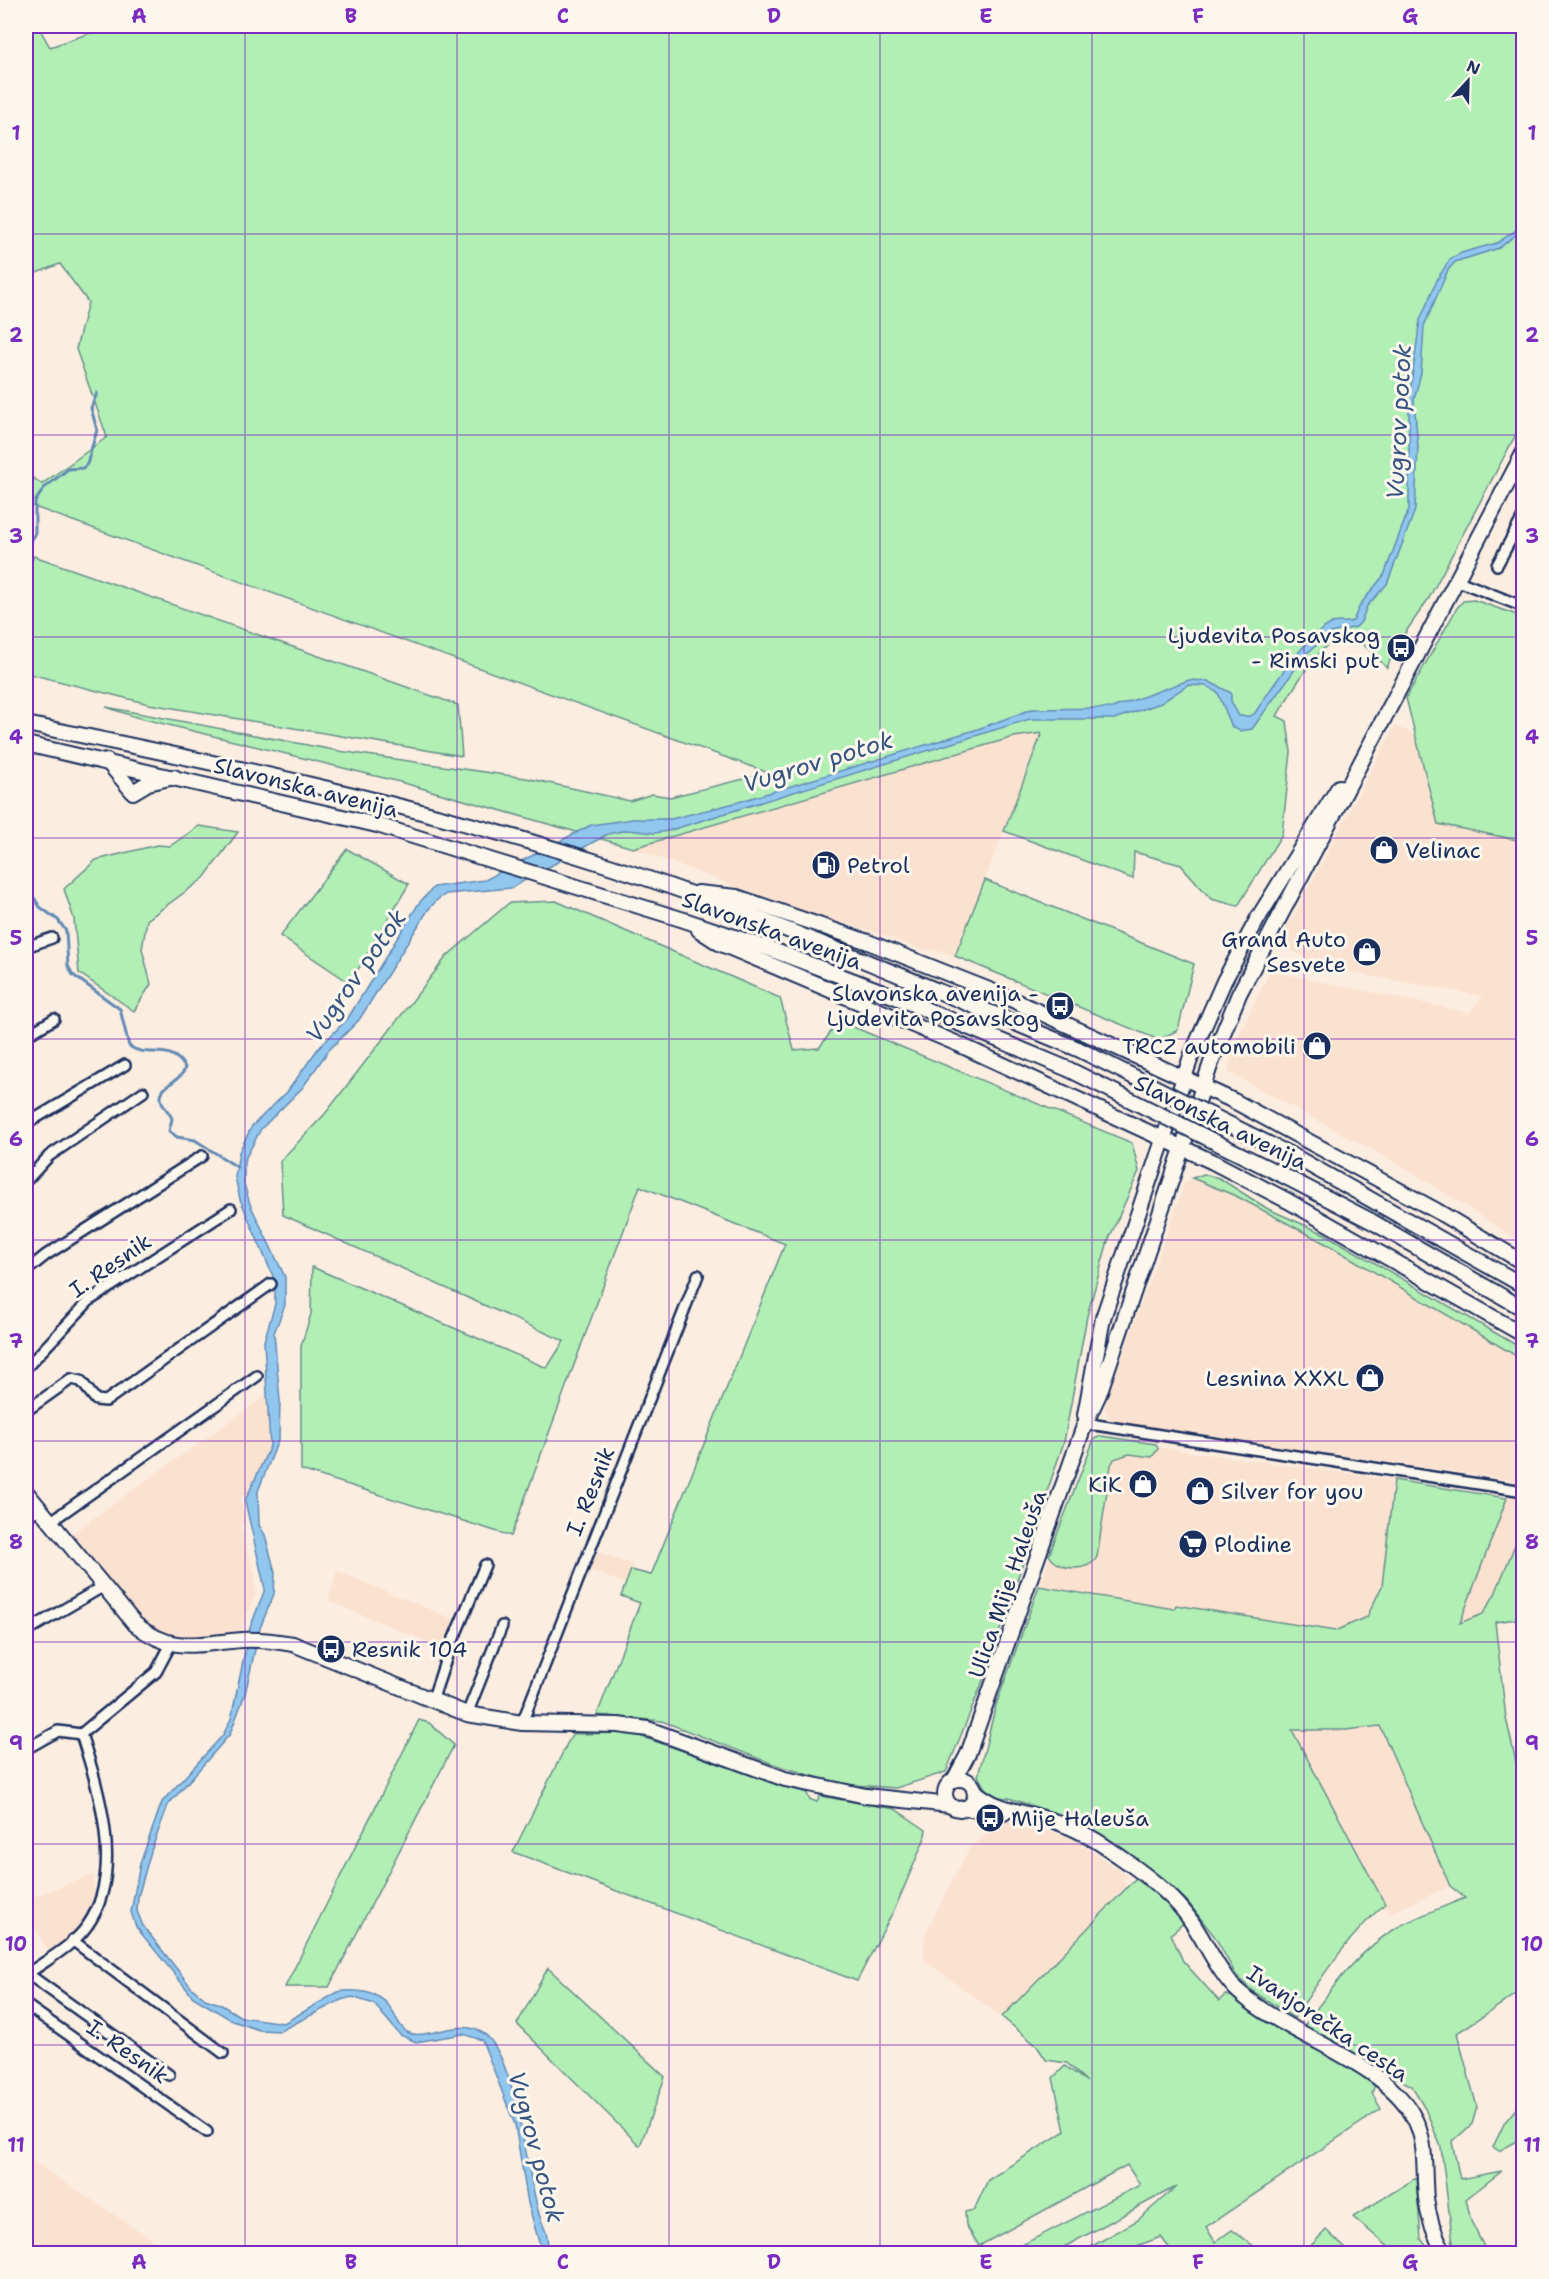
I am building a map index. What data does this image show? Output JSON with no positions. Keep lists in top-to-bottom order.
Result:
{
  "streets": {
    "main road": ["Slavonska avenija", "Ulica Mije Haleuša", "Ivanjorečka cesta"],
    "street": ["I. Resnik"]
  },
  "crossings": [
    ["Ulica Mije Haleuša", "Ivanjorečka cesta"]
  ],
  "water": ["Vugrov potok"],
  "places": {
    "bus stop": [
      "Ljudevita Posavskog - Rimski put",
      "Slavonska avenija - Ljudevita Posavskog",
      "Resnik 104",
      "Mije Haleuša"
    ],
    "shop": [
      "Velinac",
      "Grand Auto Sesvete",
      "TRCZ automobili",
      "Lesnina XXXL",
      "KiK",
      "Silver for you"
    ],
    "fuel station": ["Petrol"],
    "supermarket": ["Plodine"]
  },
  "north": "top",
  "grid": {
    "columns": [
      "A",
      "B",
      "C",
      "D",
      "E",
      "F",
      "G"
    ],
    "rows": [
      "1",
      "2",
      "3",
      "4",
      "5",
      "6",
      "7",
      "8",
      "9",
      "10",
      "11"
    ]
  }
}
